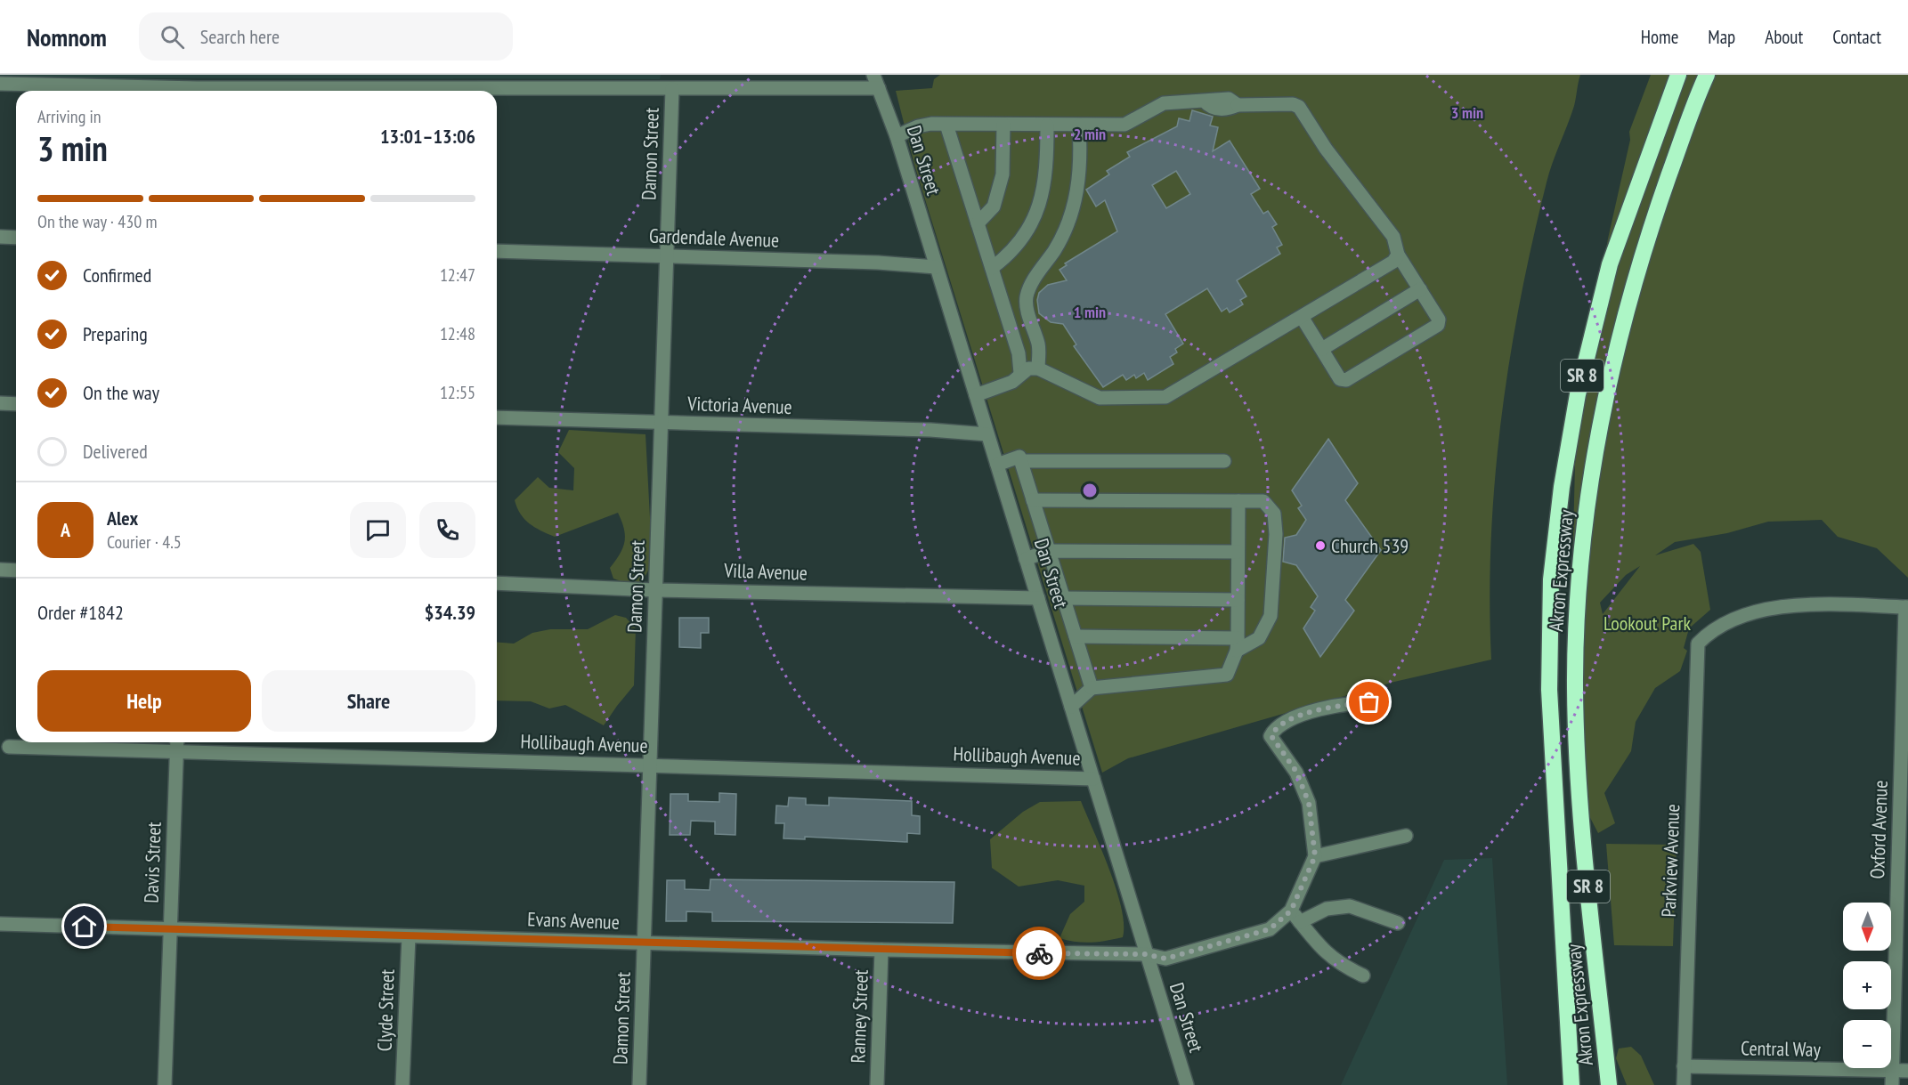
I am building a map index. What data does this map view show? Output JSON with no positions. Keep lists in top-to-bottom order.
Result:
{
  "streets": {
    "highway": ["SR 8", "Akron Expressway"],
    "street": [
      "Damon Street",
      "Dan Street",
      "Gardendale Avenue",
      "Victoria Avenue",
      "Villa Avenue",
      "Hollibaugh Avenue",
      "Oxford Avenue",
      "Parkview Avenue",
      "Davis Street",
      "Evans Avenue",
      "Clyde Street",
      "Ranney Street",
      "Central Way"
    ]
  },
  "crossings": [
    ["Damon Street", "Gardendale Avenue"],
    ["Damon Street", "Victoria Avenue"],
    ["Damon Street", "Villa Avenue"],
    ["Damon Street", "Hollibaugh Avenue"],
    ["Damon Street", "Evans Avenue"],
    ["Dan Street", "Gardendale Avenue"],
    ["Dan Street", "Victoria Avenue"],
    ["Dan Street", "Villa Avenue"],
    ["Dan Street", "Hollibaugh Avenue"],
    ["Dan Street", "Evans Avenue"],
    ["Hollibaugh Avenue", "Davis Street"],
    ["Oxford Avenue", "Parkview Avenue"],
    ["Oxford Avenue", "Central Way"],
    ["Parkview Avenue", "Central Way"],
    ["Davis Street", "Evans Avenue"],
    ["Evans Avenue", "Clyde Street"],
    ["Evans Avenue", "Ranney Street"]
  ],
  "parks": ["Lookout Park"],
  "places": ["Church 539"],
  "north": "bottom",
  "page": {
    "header": "Nomnom",
    "search": "Search here",
    "nav": [
      "Home",
      "Map",
      "About",
      "Contact"
    ],
    "heading": ["3 min", "Arriving in", "13:01–13:06"],
    "panel": [
      "Alex",
      "Courier · 4.5",
      "Order #1842",
      "$34.39"
    ],
    "bar": "On the way · 430 m",
    "list": [
      ["Confirmed", "12:47"],
      ["Preparing", "12:48"],
      ["On the way", "12:55"],
      "Delivered"
    ],
    "round": "A",
    "buttons": ["Help", "Share"],
    "map_buttons": ["+", "−"]
  },
  "rings": ["3 min", "2 min", "1 min"]
}
